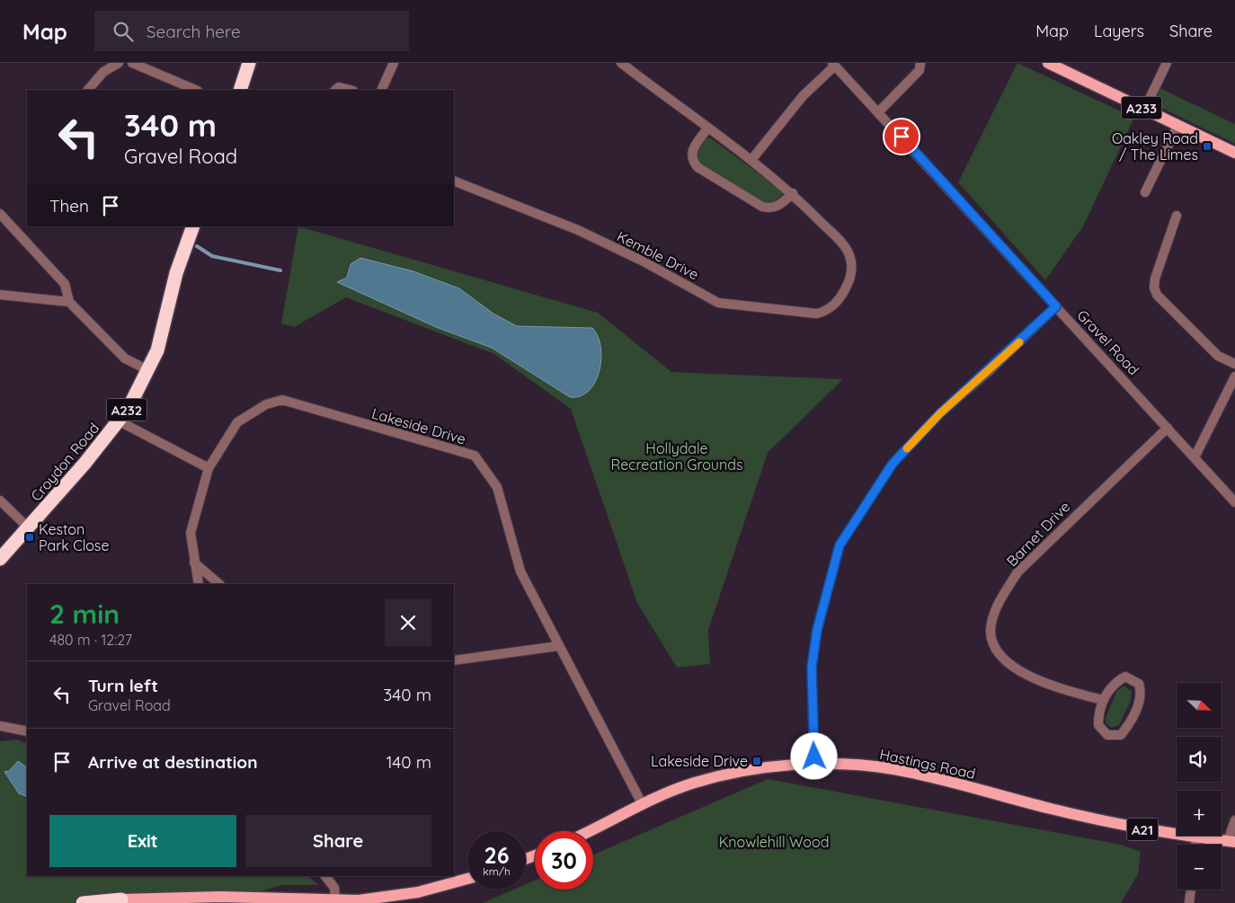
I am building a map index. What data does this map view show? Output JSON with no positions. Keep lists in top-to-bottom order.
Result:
{
  "streets": {
    "highway": ["A232", "Croydon Road"],
    "main road": ["A233", "Hastings Road", "A21"],
    "street": [
      "Kemble Drive",
      "Gravel Road",
      "Lakeside Drive",
      "Barnet Drive"
    ]
  },
  "crossings": [
    ["Gravel Road", "Barnet Drive"],
    ["Lakeside Drive", "Hastings Road"]
  ],
  "parks": ["Hollydale Recreation Grounds", "Knowlehill Wood"],
  "places": {
    "transit": ["Oakley Road / The Limes", "Keston Park Close", "Lakeside Drive"]
  },
  "north": "bottom right",
  "page": {
    "header": "Map",
    "search": "Search here",
    "nav": ["Map", "Layers", "Share"],
    "turn": ["340 m", "Gravel Road"],
    "then": "Then",
    "heading": ["2 min", "480 m · 12:27"],
    "list": [
      {
        "name": "Turn left",
        "note": "Gravel Road",
        "value": "340 m"
      },
      {
        "name": "Arrive at destination",
        "value": "140 m"
      }
    ],
    "map_buttons": ["+", "−"],
    "buttons": ["Exit", "Share"],
    "speed": "26 km/h",
    "limit": "30"
  }
}
